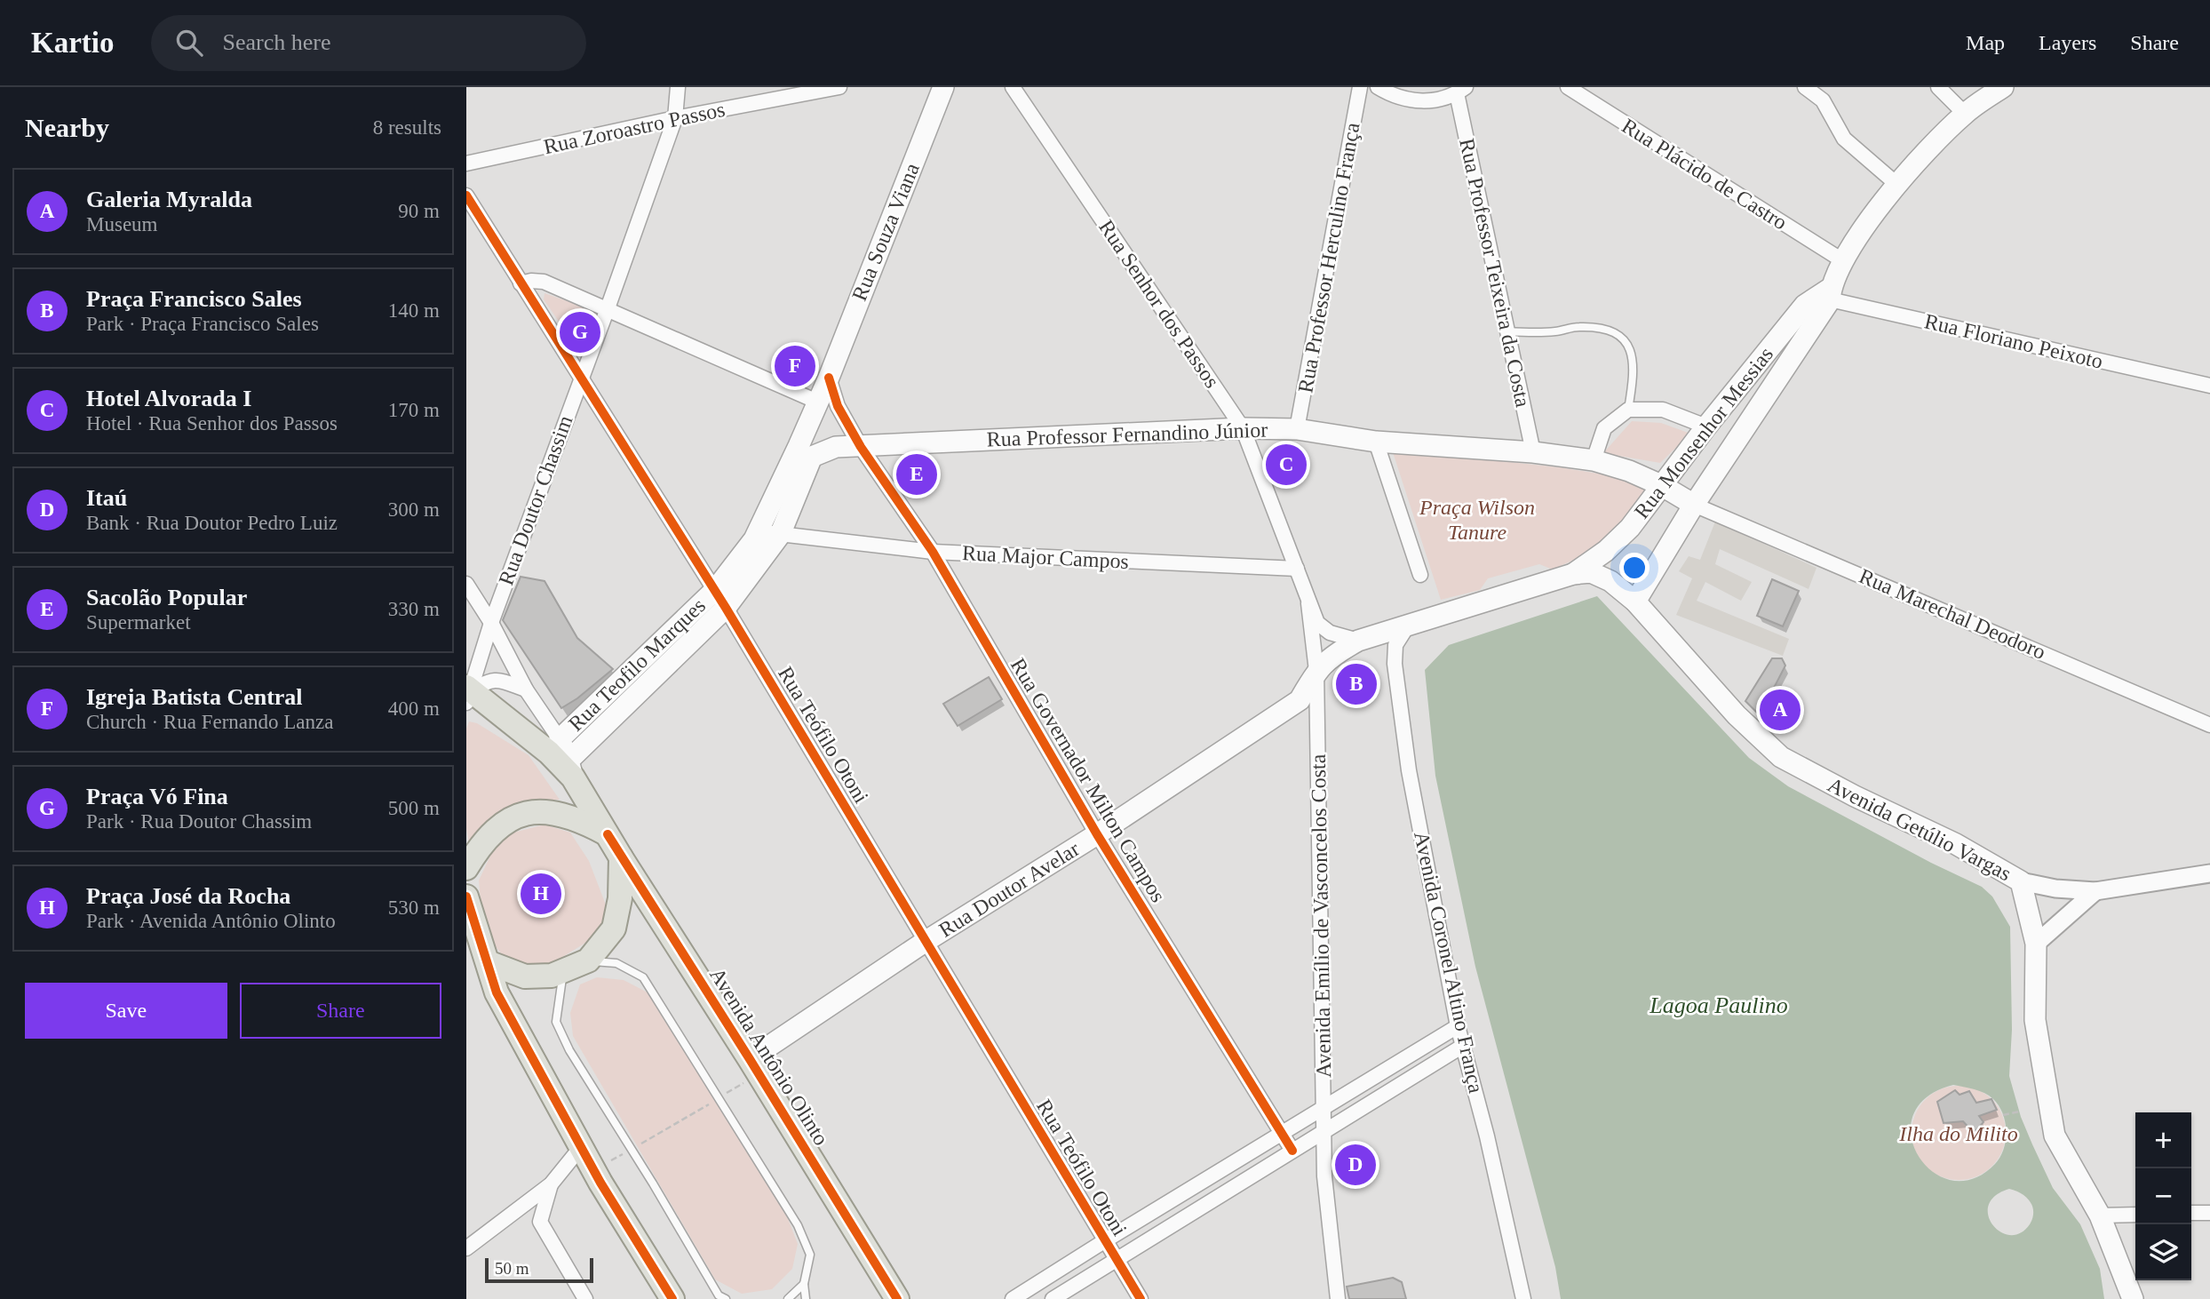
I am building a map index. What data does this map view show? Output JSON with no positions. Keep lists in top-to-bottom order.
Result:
{
  "streets": {
    "main road": [
      "Rua Souza Viana",
      "Rua Monsenhor Messias",
      "Rua Professor Fernandino Júnior",
      "Rua Teofilo Marques",
      "Avenida Getúlio Vargas",
      "Rua Doutor Avelar",
      "Avenida Antônio Olinto"
    ],
    "street": [
      "Rua Zoroastro Passos",
      "Rua Plácido de Castro",
      "Rua Professor Herculino França",
      "Rua Professor Teixeira da Costa",
      "Rua Senhor dos Passos",
      "Rua Floriano Peixoto",
      "Rua Doutor Chassim",
      "Rua Major Campos",
      "Rua Marechal Deodoro",
      "Rua Teófilo Otoni",
      "Rua Governador Milton Campos",
      "Avenida Emílio de Vasconcelos Costa",
      "Avenida Coronel Altino França"
    ]
  },
  "crossings": [
    ["Rua Zoroastro Passos", "Rua Doutor Chassim"],
    ["Rua Plácido de Castro", "Rua Monsenhor Messias"],
    ["Rua Souza Viana", "Rua Major Campos"],
    ["Rua Souza Viana", "Rua Teofilo Marques"],
    ["Rua Souza Viana", "Rua Teófilo Otoni"],
    ["Rua Professor Herculino França", "Rua Professor Fernandino Júnior"],
    ["Rua Professor Teixeira da Costa", "Rua Professor Fernandino Júnior"],
    ["Rua Senhor dos Passos", "Rua Professor Fernandino Júnior"],
    ["Rua Senhor dos Passos", "Rua Major Campos"],
    ["Rua Senhor dos Passos", "Rua Doutor Avelar"],
    ["Rua Senhor dos Passos", "Avenida Emílio de Vasconcelos Costa"],
    ["Rua Floriano Peixoto", "Rua Monsenhor Messias"],
    ["Rua Monsenhor Messias", "Rua Professor Fernandino Júnior"],
    ["Rua Monsenhor Messias", "Rua Marechal Deodoro"],
    ["Rua Monsenhor Messias", "Avenida Getúlio Vargas"],
    ["Rua Professor Fernandino Júnior", "Rua Marechal Deodoro"],
    ["Rua Professor Fernandino Júnior", "Rua Teofilo Marques"],
    ["Rua Professor Fernandino Júnior", "Rua Governador Milton Campos"],
    ["Rua Doutor Chassim", "Rua Teófilo Otoni"],
    ["Rua Doutor Chassim", "Avenida Antônio Olinto"],
    ["Rua Major Campos", "Rua Teofilo Marques"],
    ["Rua Major Campos", "Rua Governador Milton Campos"],
    ["Rua Teofilo Marques", "Rua Teófilo Otoni"],
    ["Rua Teofilo Marques", "Avenida Antônio Olinto"],
    ["Rua Teófilo Otoni", "Rua Doutor Avelar"],
    ["Rua Governador Milton Campos", "Rua Doutor Avelar"],
    ["Rua Doutor Avelar", "Avenida Emílio de Vasconcelos Costa"],
    ["Rua Doutor Avelar", "Avenida Antônio Olinto"]
  ],
  "water": ["Lagoa Paulino"],
  "parks": ["Praça Wilson Tanure", "Ilha do Milito"],
  "scale_bar": "50 m",
  "page": {
    "header": "Kartio",
    "search": "Search here",
    "nav": ["Map", "Layers", "Share"],
    "heading": ["Nearby", "8 results"],
    "list": [
      {
        "mark": "A",
        "name": "Galeria Myralda",
        "note": "Museum",
        "value": "90 m"
      },
      {
        "mark": "B",
        "name": "Praça Francisco Sales",
        "note": "Park · Praça Francisco Sales",
        "value": "140 m"
      },
      {
        "mark": "C",
        "name": "Hotel Alvorada I",
        "note": "Hotel · Rua Senhor dos Passos",
        "value": "170 m"
      },
      {
        "mark": "D",
        "name": "Itaú",
        "note": "Bank · Rua Doutor Pedro Luiz",
        "value": "300 m"
      },
      {
        "mark": "E",
        "name": "Sacolão Popular",
        "note": "Supermarket",
        "value": "330 m"
      },
      {
        "mark": "F",
        "name": "Igreja Batista Central",
        "note": "Church · Rua Fernando Lanza",
        "value": "400 m"
      },
      {
        "mark": "G",
        "name": "Praça Vó Fina",
        "note": "Park · Rua Doutor Chassim",
        "value": "500 m"
      },
      {
        "mark": "H",
        "name": "Praça José da Rocha",
        "note": "Park · Avenida Antônio Olinto",
        "value": "530 m"
      }
    ],
    "pins": [
      "G",
      "F",
      "C",
      "E",
      "B",
      "A",
      "H",
      "D"
    ],
    "buttons": ["Save", "Share"],
    "map_buttons": ["+", "−"],
    "scale": "50 m"
  }
}
